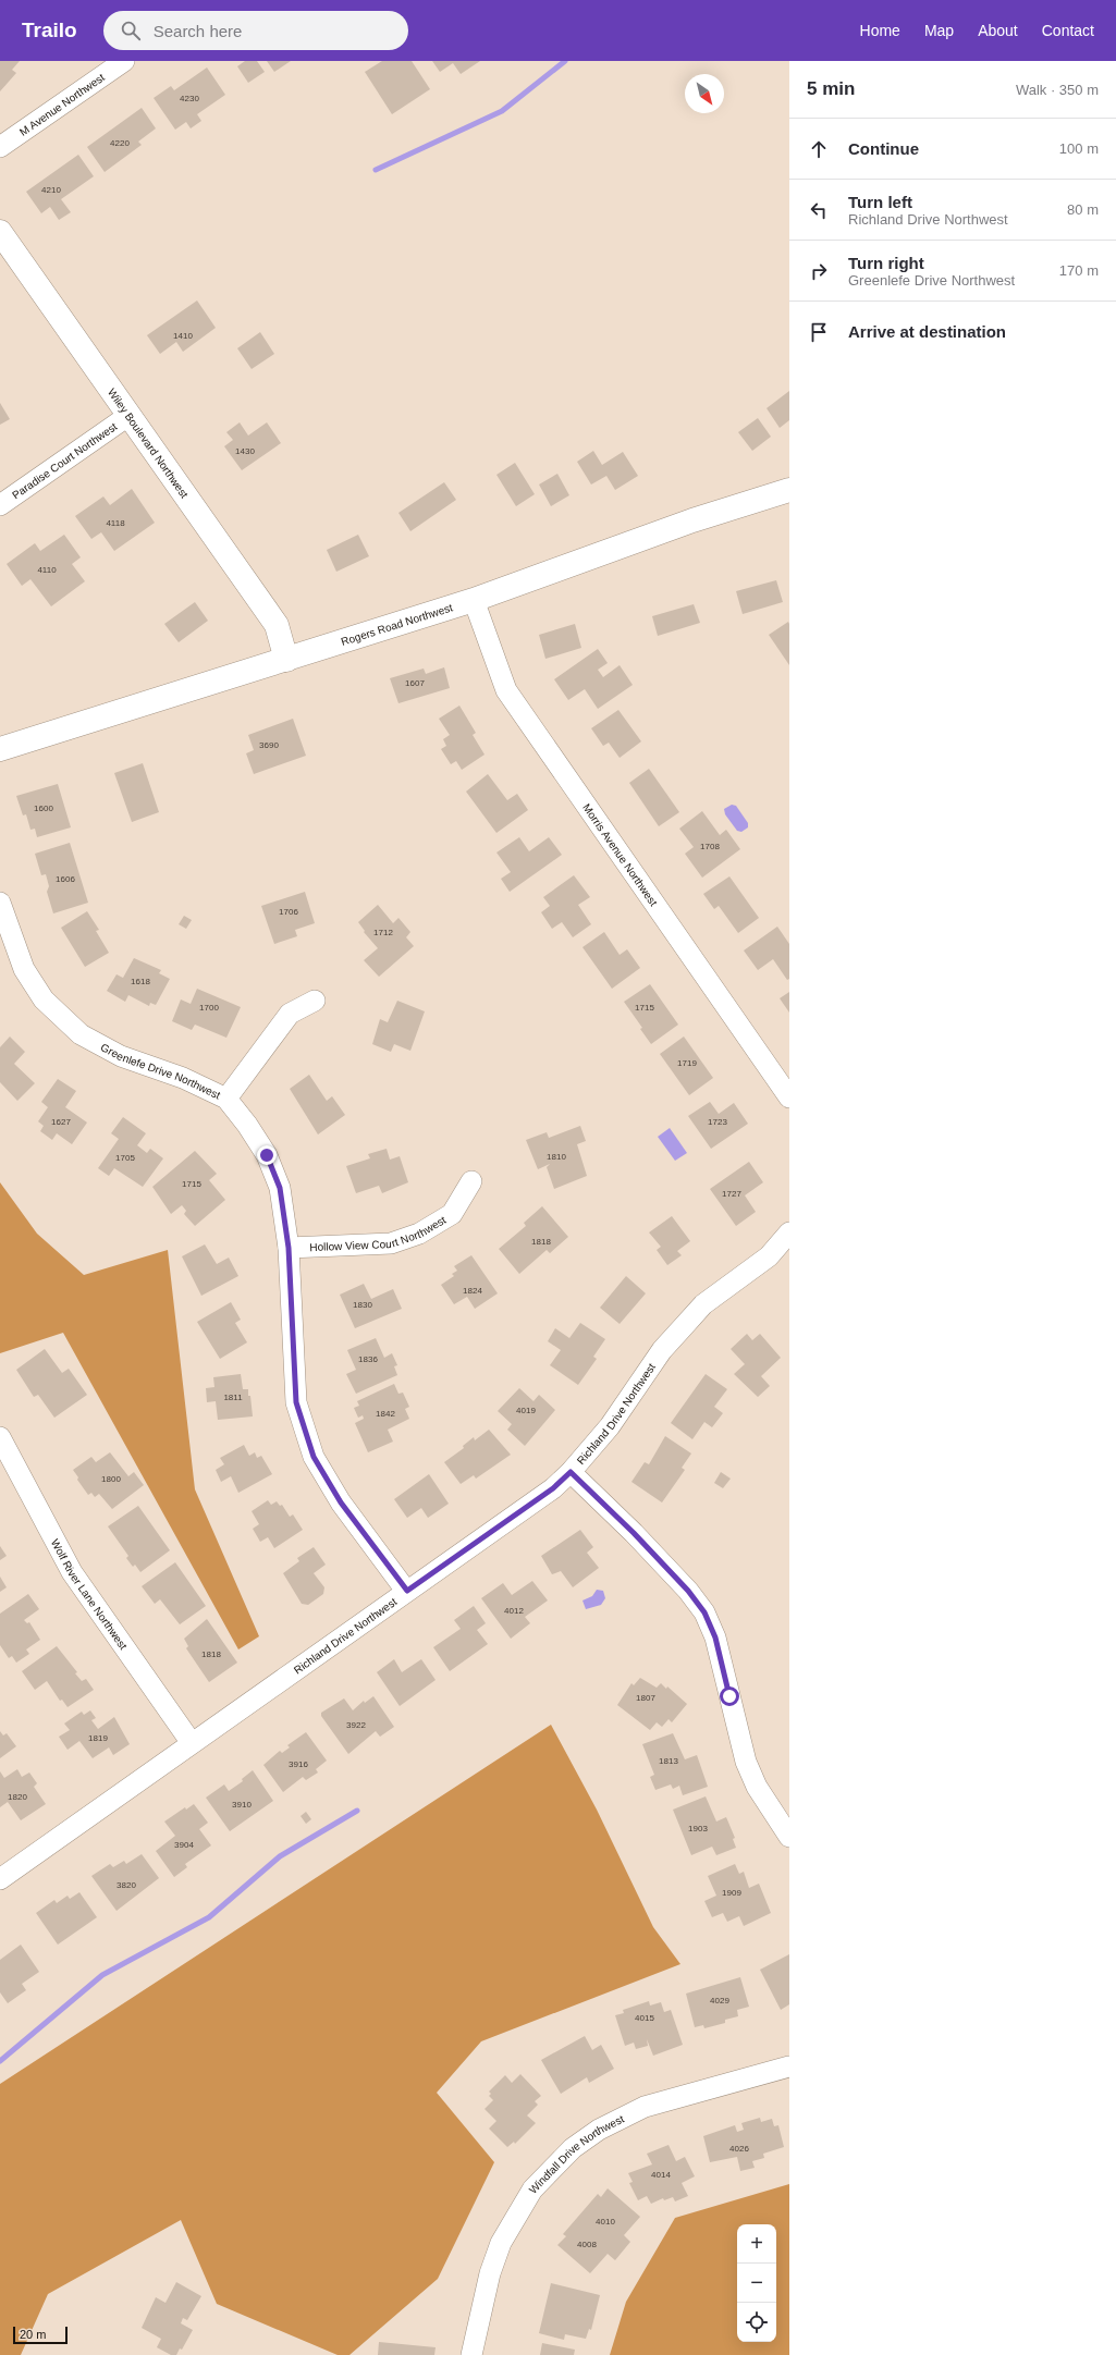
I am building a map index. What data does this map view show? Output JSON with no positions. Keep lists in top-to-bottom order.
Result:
{
  "streets": {
    "street": [
      "M Avenue Northwest",
      "Wiley Boulevard Northwest",
      "Paradise Court Northwest",
      "Rogers Road Northwest",
      "Morris Avenue Northwest",
      "Greenlefe Drive Northwest",
      "Hollow View Court Northwest",
      "Richland Drive Northwest",
      "Wolf River Lane Northwest",
      "Windfall Drive Northwest"
    ]
  },
  "crossings": [
    ["Wiley Boulevard Northwest", "Paradise Court Northwest"],
    ["Wiley Boulevard Northwest", "Rogers Road Northwest"],
    ["Rogers Road Northwest", "Morris Avenue Northwest"],
    ["Greenlefe Drive Northwest", "Hollow View Court Northwest"],
    ["Greenlefe Drive Northwest", "Richland Drive Northwest"],
    ["Richland Drive Northwest", "Wolf River Lane Northwest"]
  ],
  "house_numbers": [
    "4230",
    "4220",
    "4210",
    "1410",
    "1430",
    "4118",
    "4110",
    "1607",
    "3690",
    "1600",
    "1708",
    "1606",
    "1706",
    "1712",
    "1618",
    "1700",
    "1715",
    "1719",
    "1627",
    "1723",
    "1810",
    "1705",
    "1715",
    "1727",
    "1818",
    "1824",
    "1830",
    "1836",
    "1811",
    "4019",
    "1842",
    "1800",
    "4012",
    "1818",
    "1807",
    "3922",
    "1819",
    "1813",
    "3916",
    "1820",
    "3910",
    "1903",
    "3904",
    "3820",
    "1909",
    "4029",
    "4015",
    "4026",
    "4014",
    "4010",
    "4008"
  ],
  "scale_bar": "20 m",
  "north": "bottom right",
  "page": {
    "header": "Trailo",
    "search": "Search here",
    "nav": [
      "Home",
      "Map",
      "About",
      "Contact"
    ],
    "heading": ["5 min", "Walk · 350 m"],
    "list": [
      ["Continue", "100 m"],
      ["Turn left", "Richland Drive Northwest", "80 m"],
      ["Turn right", "Greenlefe Drive Northwest", "170 m"],
      "Arrive at destination"
    ],
    "map_buttons": ["+", "−"],
    "scale": "20 m"
  }
}
